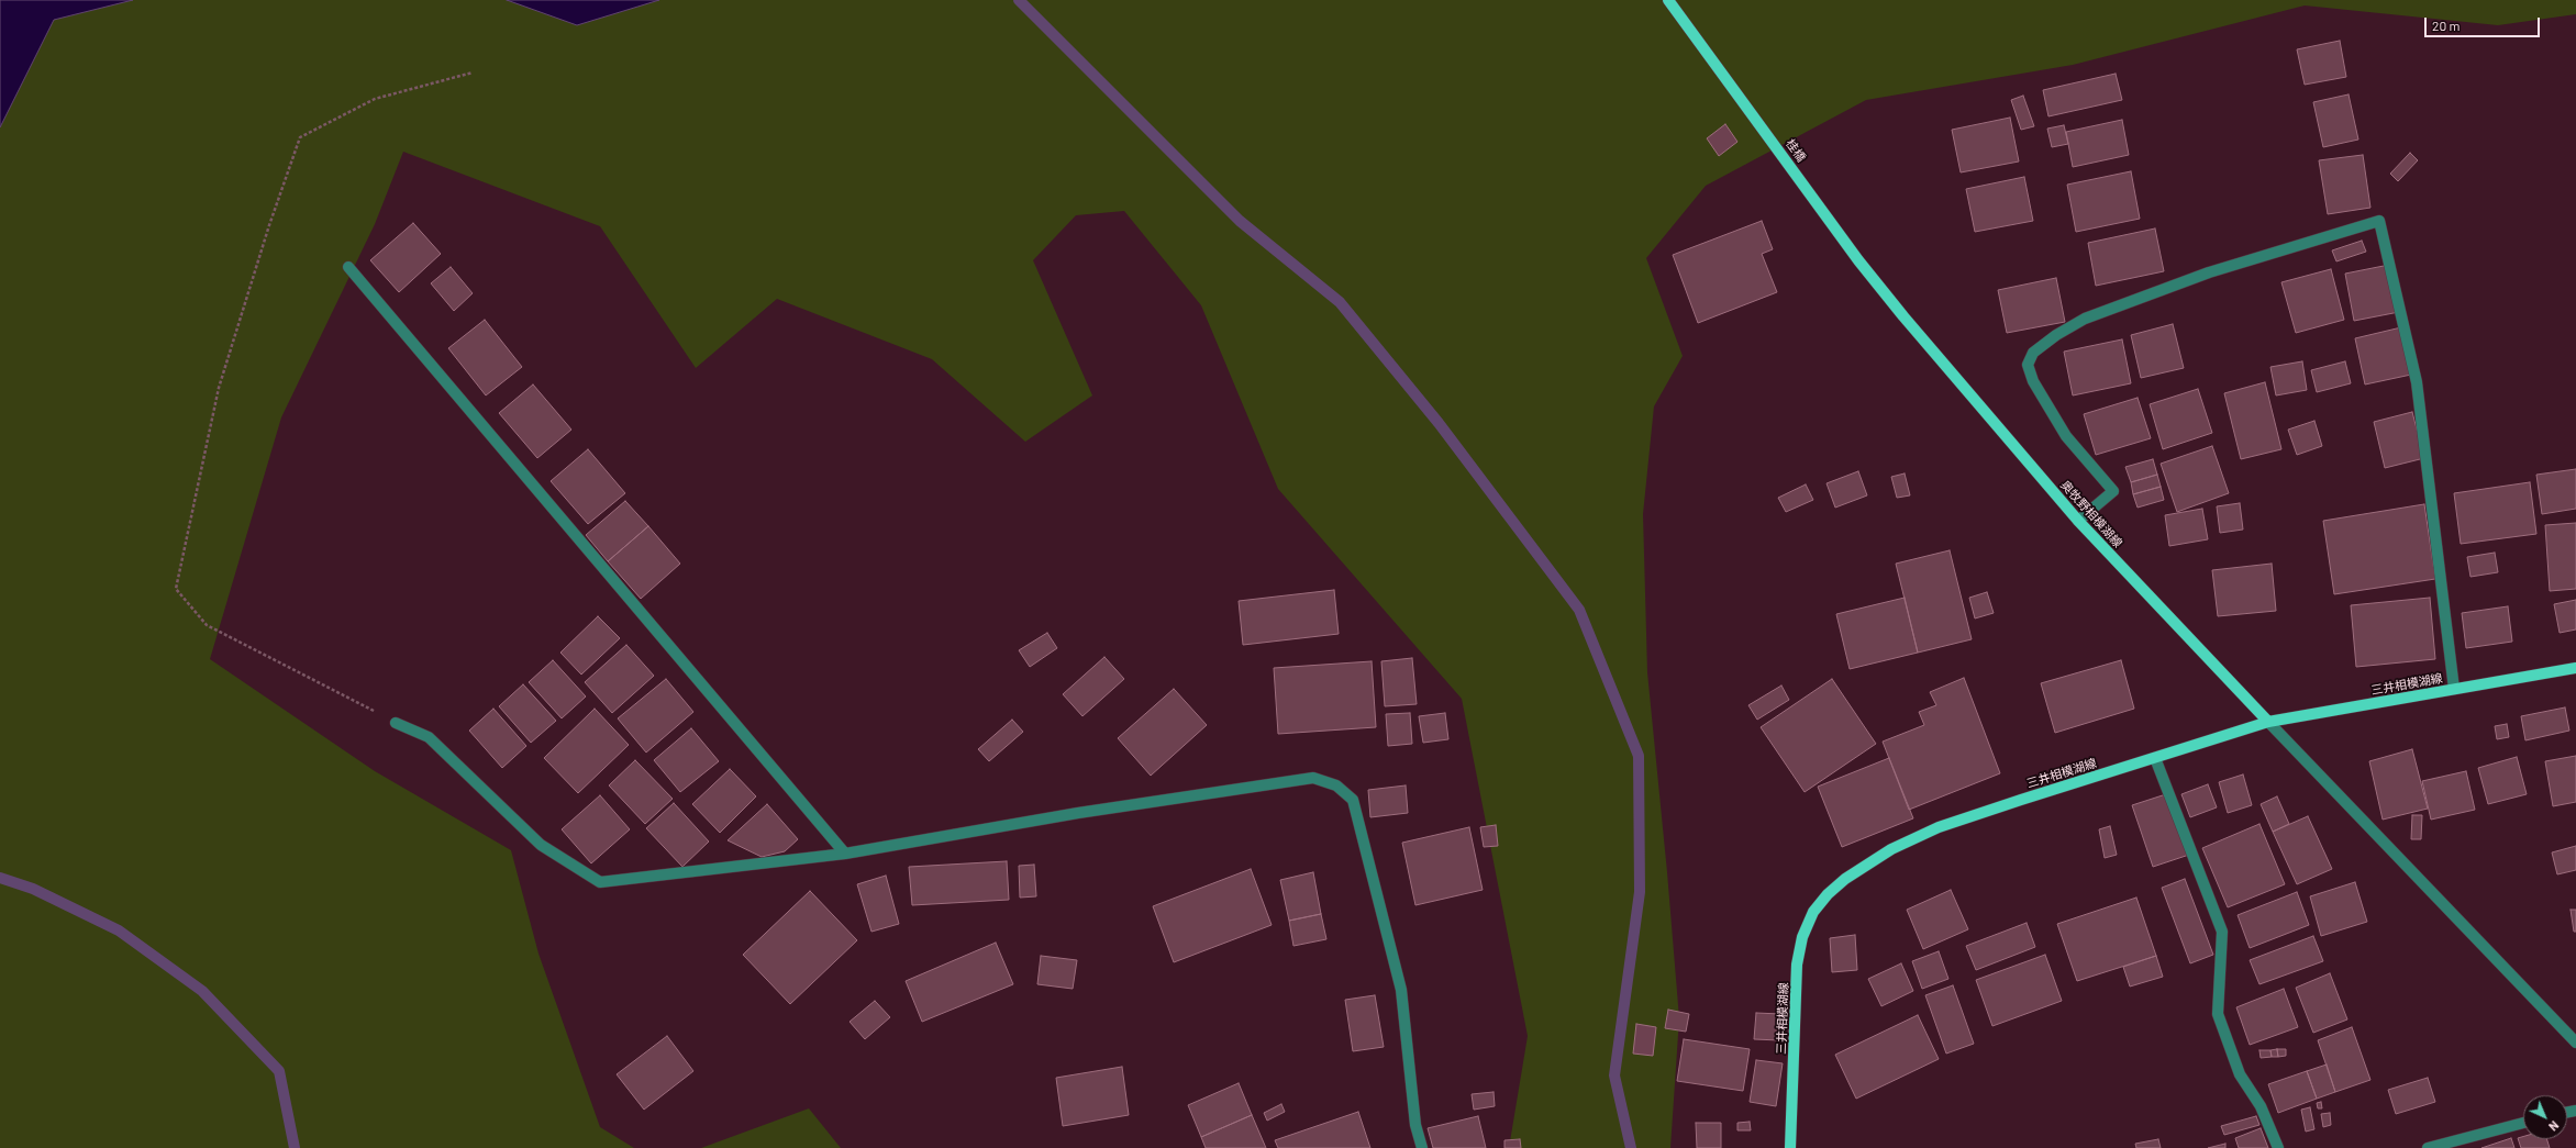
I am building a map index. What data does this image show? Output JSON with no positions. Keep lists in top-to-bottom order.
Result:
{
  "streets": {
    "main road": ["桂橋", "奥牧野相模湖線", "三井相模湖線"]
  },
  "crossings": [
    ["桂橋", "奥牧野相模湖線"],
    ["奥牧野相模湖線", "三井相模湖線"]
  ],
  "scale_bar": "20 m",
  "north": "bottom right"
}
